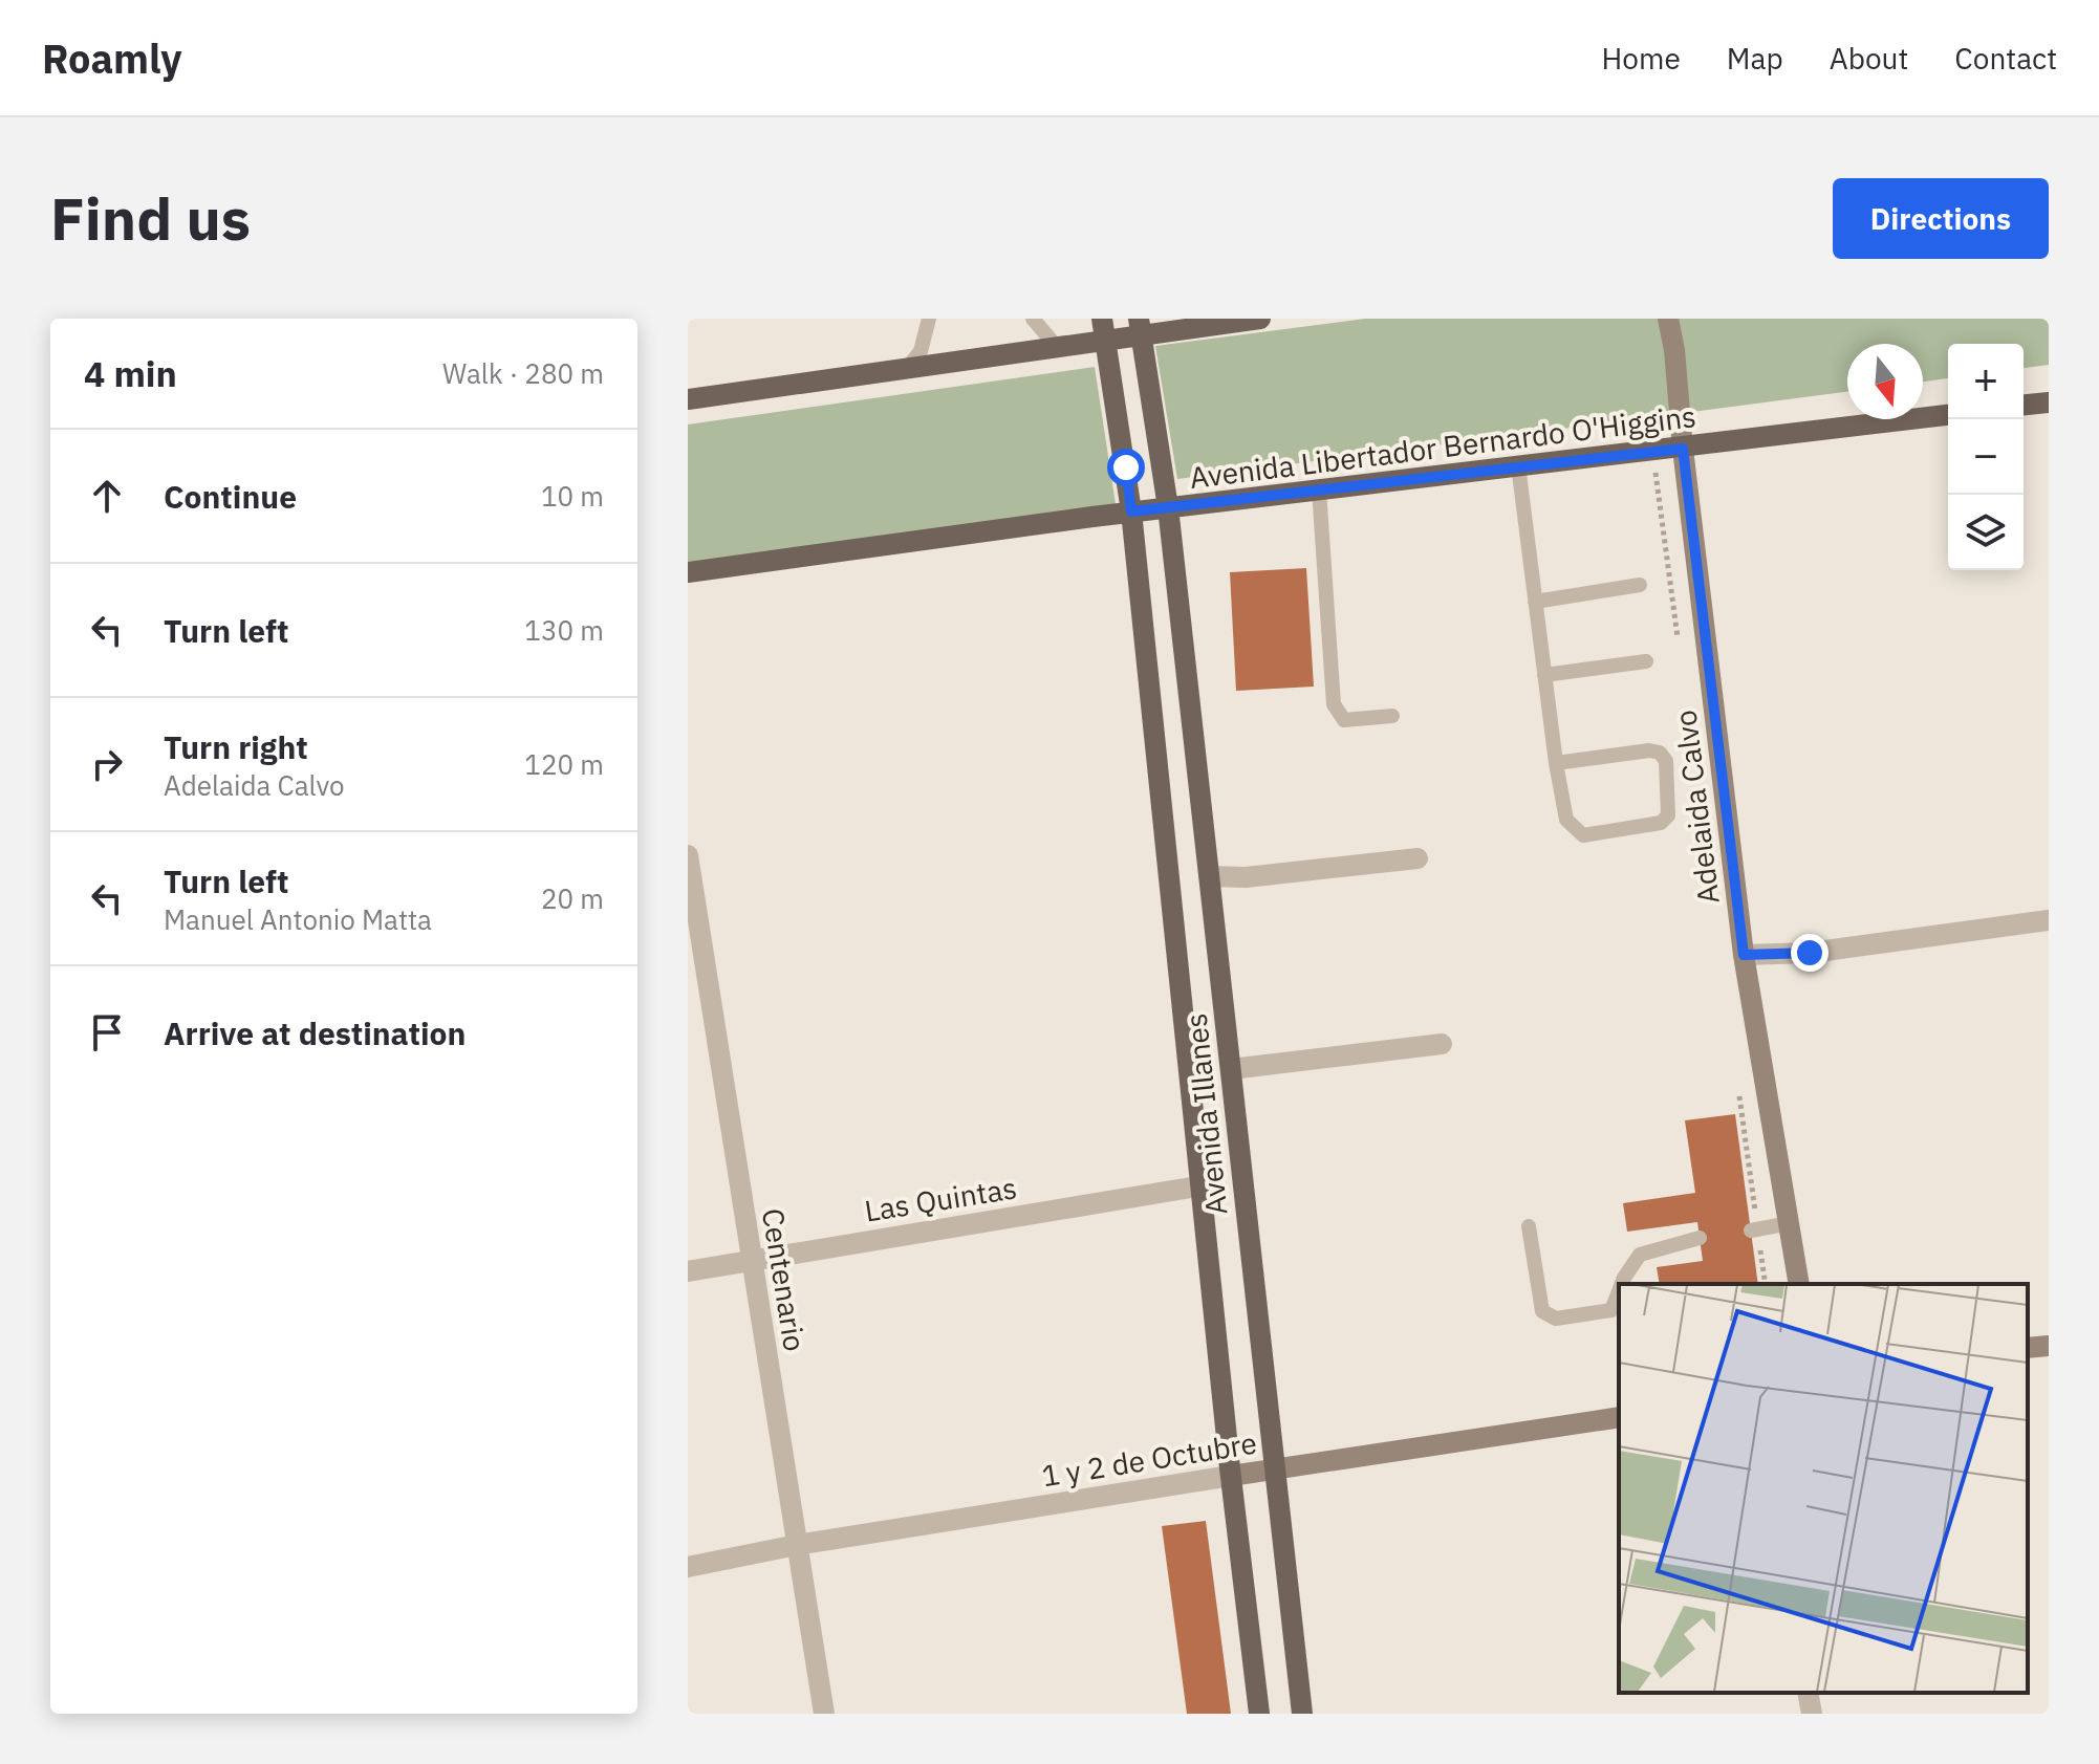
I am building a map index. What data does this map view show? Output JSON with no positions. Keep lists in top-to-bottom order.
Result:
{
  "streets": {
    "main road": ["Avenida Libertador Bernardo O'Higgins", "Avenida Illanes"],
    "street": [
      "Adelaida Calvo",
      "Las Quintas",
      "Centenario",
      "1 y 2 de Octubre"
    ]
  },
  "crossings": [
    ["Avenida Libertador Bernardo O'Higgins", "Adelaida Calvo"],
    ["Avenida Libertador Bernardo O'Higgins", "Avenida Illanes"],
    ["Avenida Illanes", "Las Quintas"],
    ["Avenida Illanes", "1 y 2 de Octubre"],
    ["Las Quintas", "Centenario"],
    ["Centenario", "1 y 2 de Octubre"]
  ],
  "north": "bottom",
  "page": {
    "header": "Roamly",
    "nav": [
      "Home",
      "Map",
      "About",
      "Contact"
    ],
    "buttons": "Directions",
    "title": "Find us",
    "heading": ["4 min", "Walk · 280 m"],
    "map_buttons": ["+", "−"],
    "list": [
      ["Continue", "10 m"],
      ["Turn left", "130 m"],
      ["Turn right", "Adelaida Calvo", "120 m"],
      ["Turn left", "Manuel Antonio Matta", "20 m"],
      "Arrive at destination"
    ]
  }
}
